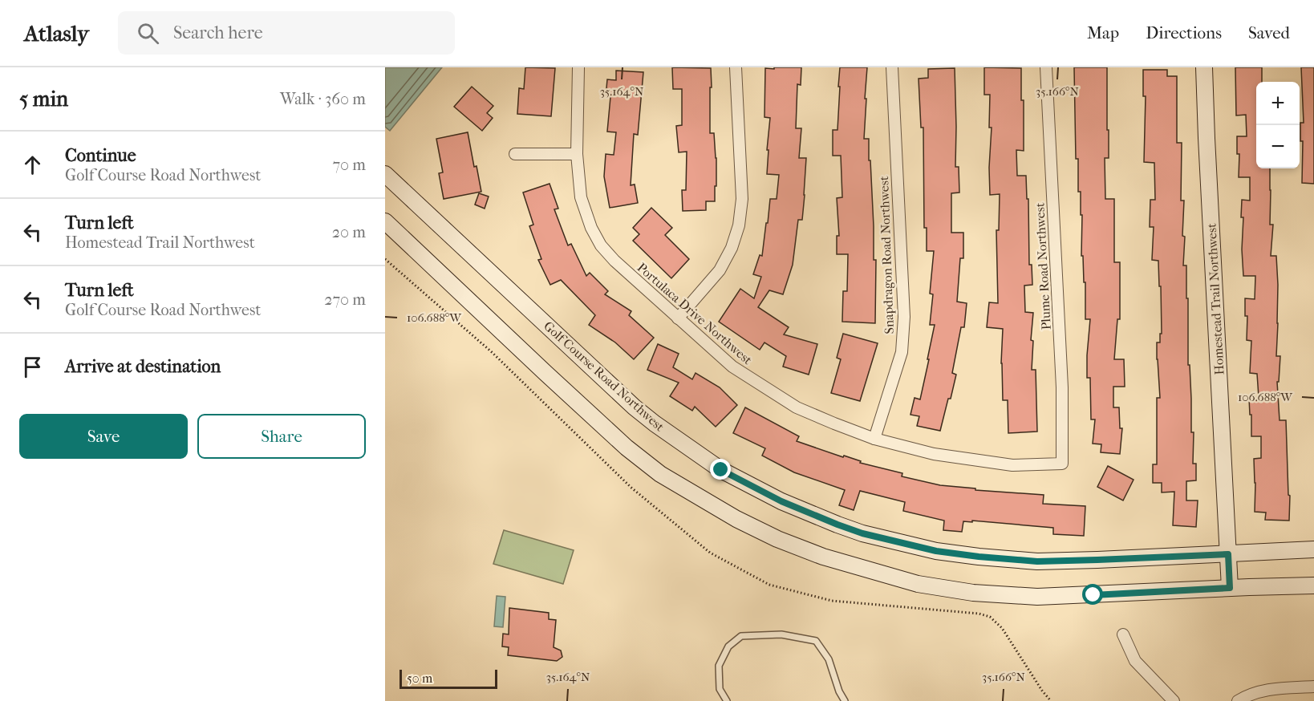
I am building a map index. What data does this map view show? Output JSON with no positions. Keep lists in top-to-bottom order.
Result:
{
  "streets": {
    "main road": ["Homestead Trail Northwest", "Golf Course Road Northwest"],
    "street": ["Snapdragon Road Northwest", "Plume Road Northwest", "Portulaca Drive Northwest"]
  },
  "crossings": [
    ["Snapdragon Road Northwest", "Portulaca Drive Northwest"],
    ["Plume Road Northwest", "Portulaca Drive Northwest"],
    ["Homestead Trail Northwest", "Golf Course Road Northwest"]
  ],
  "scale_bar": "50 m",
  "page": {
    "header": "Atlasly",
    "search": "Search here",
    "nav": ["Map", "Directions", "Saved"],
    "heading": ["5 min", "Walk · 360 m"],
    "map_buttons": ["+", "−"],
    "list": [
      ["Continue", "Golf Course Road Northwest", "70 m"],
      ["Turn left", "Homestead Trail Northwest", "20 m"],
      ["Turn left", "Golf Course Road Northwest", "270 m"],
      "Arrive at destination"
    ],
    "buttons": ["Save", "Share"],
    "scale": "50 m"
  },
  "coordinates": ["35.164°N", "35.166°N", "106.688°W"]
}
